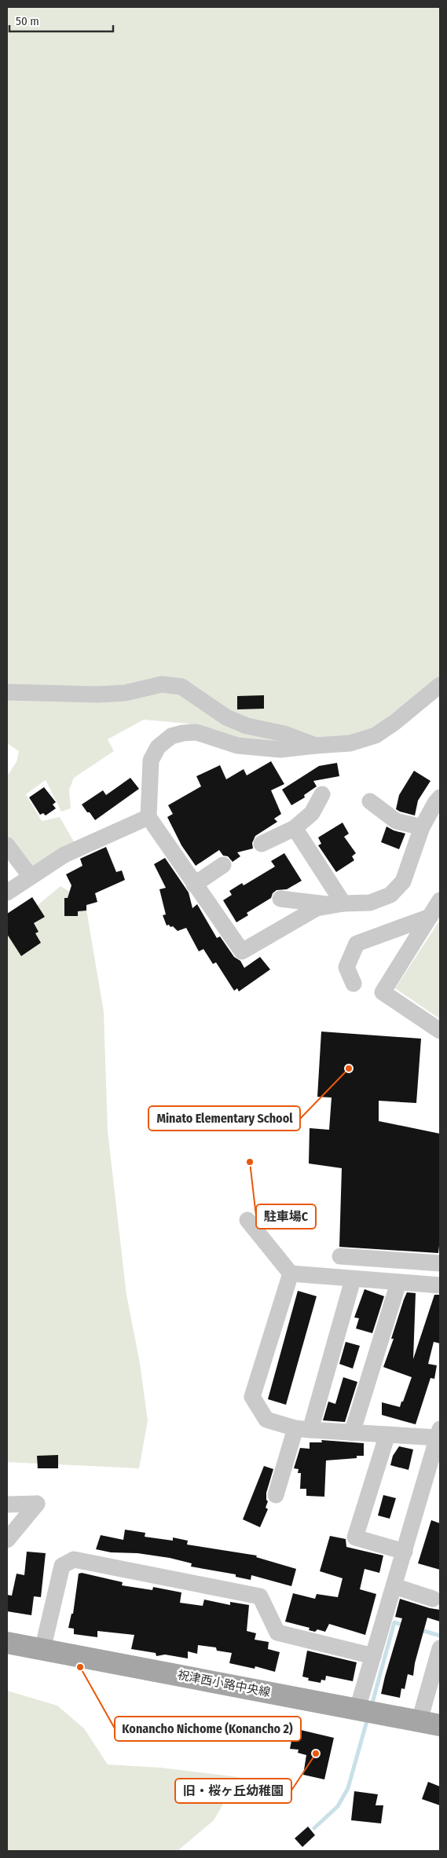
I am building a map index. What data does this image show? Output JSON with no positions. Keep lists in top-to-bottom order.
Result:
{
  "streets": {
    "main road": ["祝津西小路中央線"]
  },
  "places": [
    "Minato Elementary School",
    "駐車場C",
    "Konancho Nichome (Konancho 2)",
    "旧・桜ヶ丘幼稚園"
  ],
  "scale_bar": "50 m"
}
